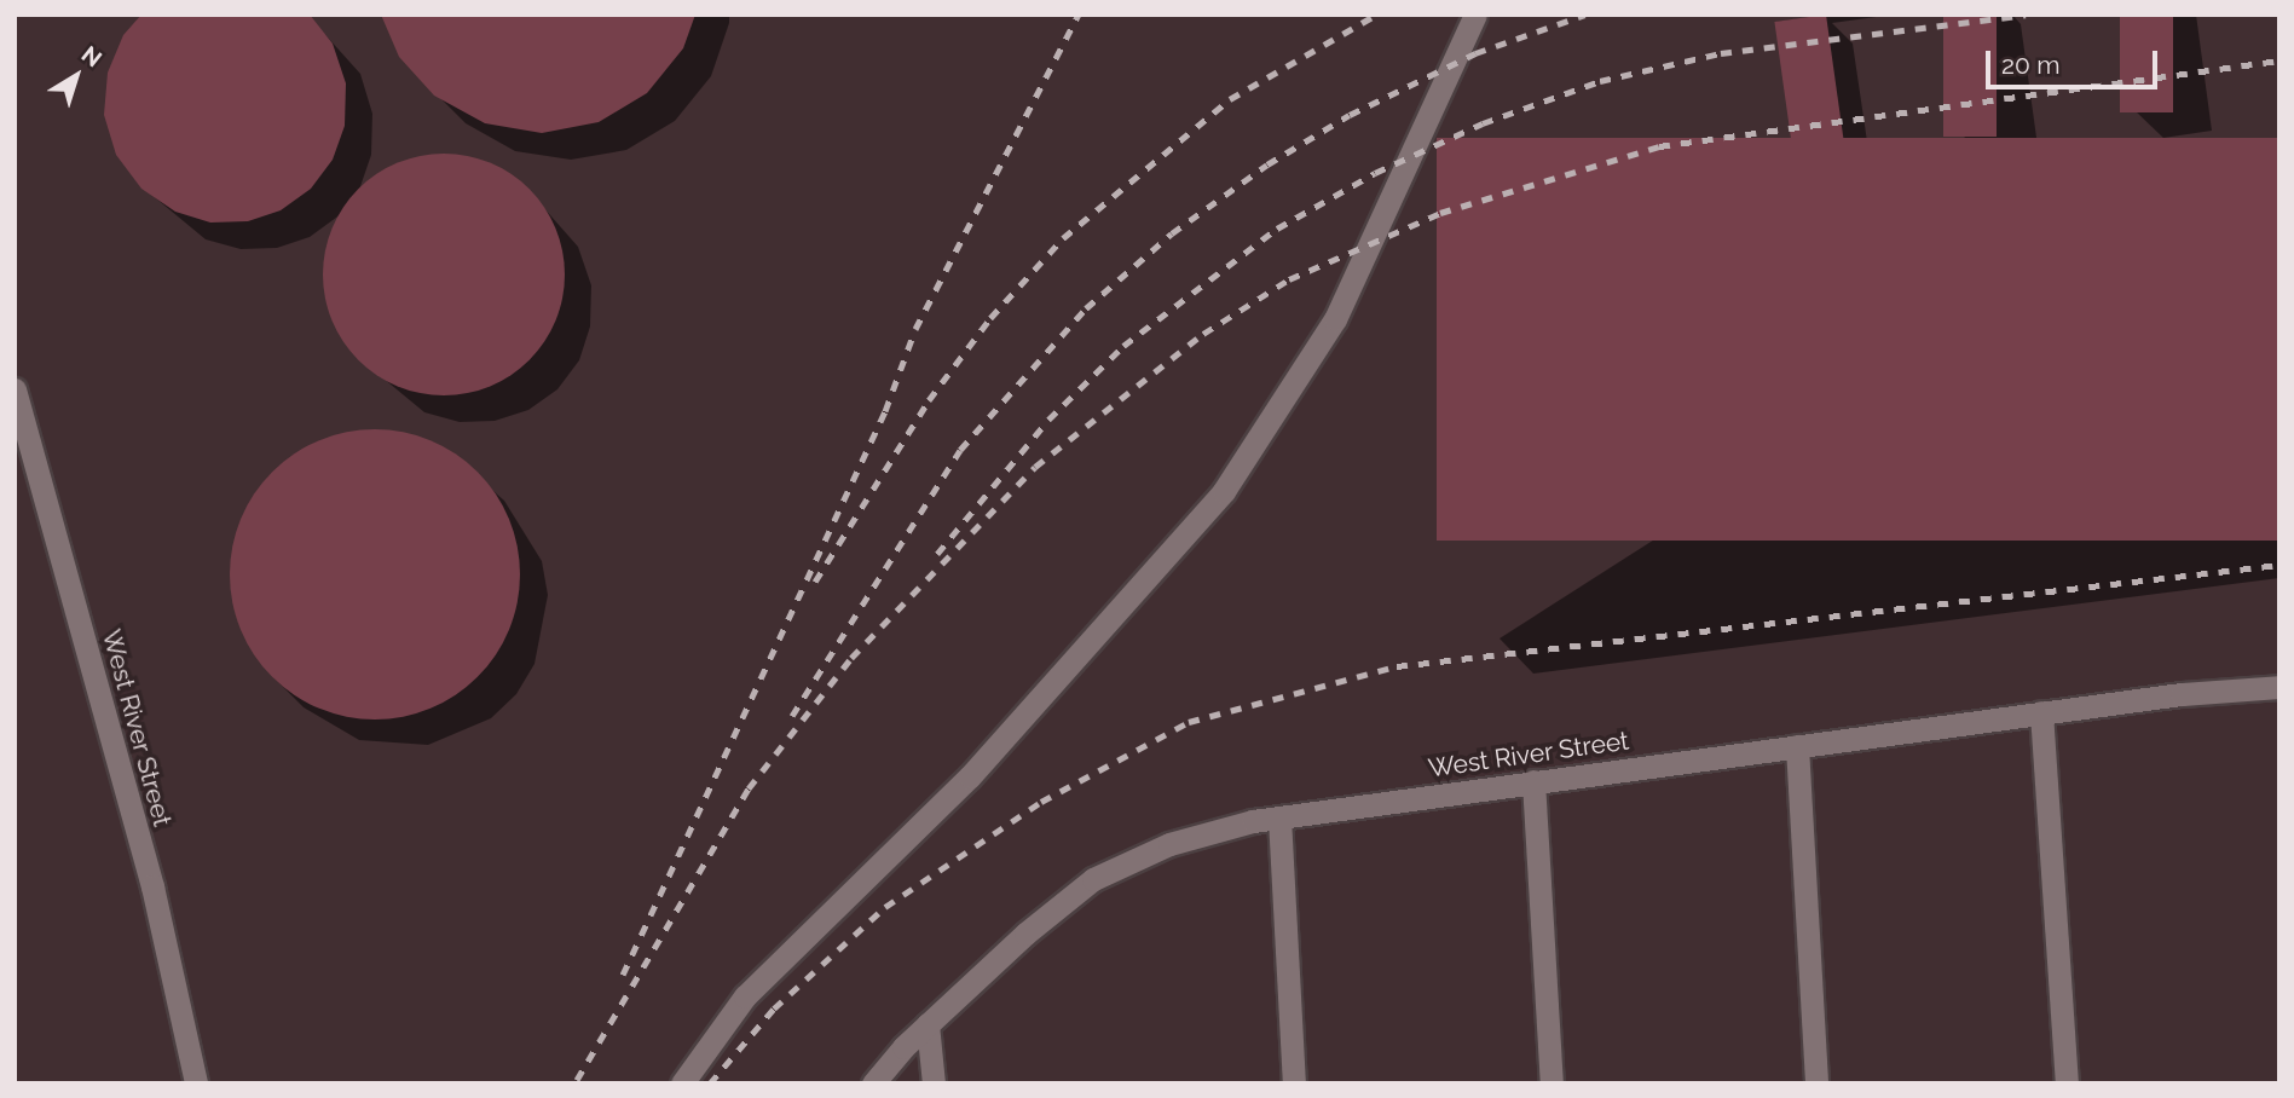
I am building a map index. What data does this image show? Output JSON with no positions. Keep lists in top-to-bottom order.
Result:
{
  "streets": {
    "lane": ["West River Street"]
  },
  "scale_bar": "20 m",
  "north": "top right"
}
